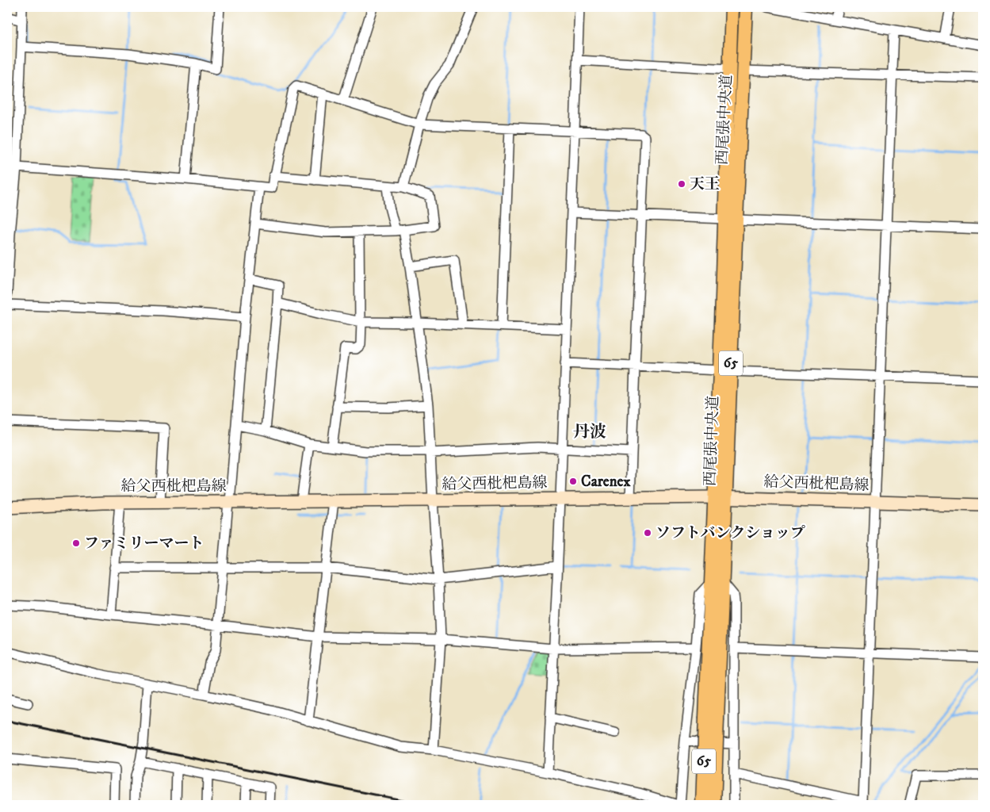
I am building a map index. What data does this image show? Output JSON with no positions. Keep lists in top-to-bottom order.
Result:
{
  "streets": {
    "main road": ["西尾張中央道", "65", "給父西枇杷島線"]
  },
  "crossings": [
    ["西尾張中央道", "給父西枇杷島線"]
  ],
  "districts": ["丹波"],
  "places": [
    "天王",
    "Carenex",
    "ソフトバンクショップ",
    "ファミリーマート"
  ]
}
